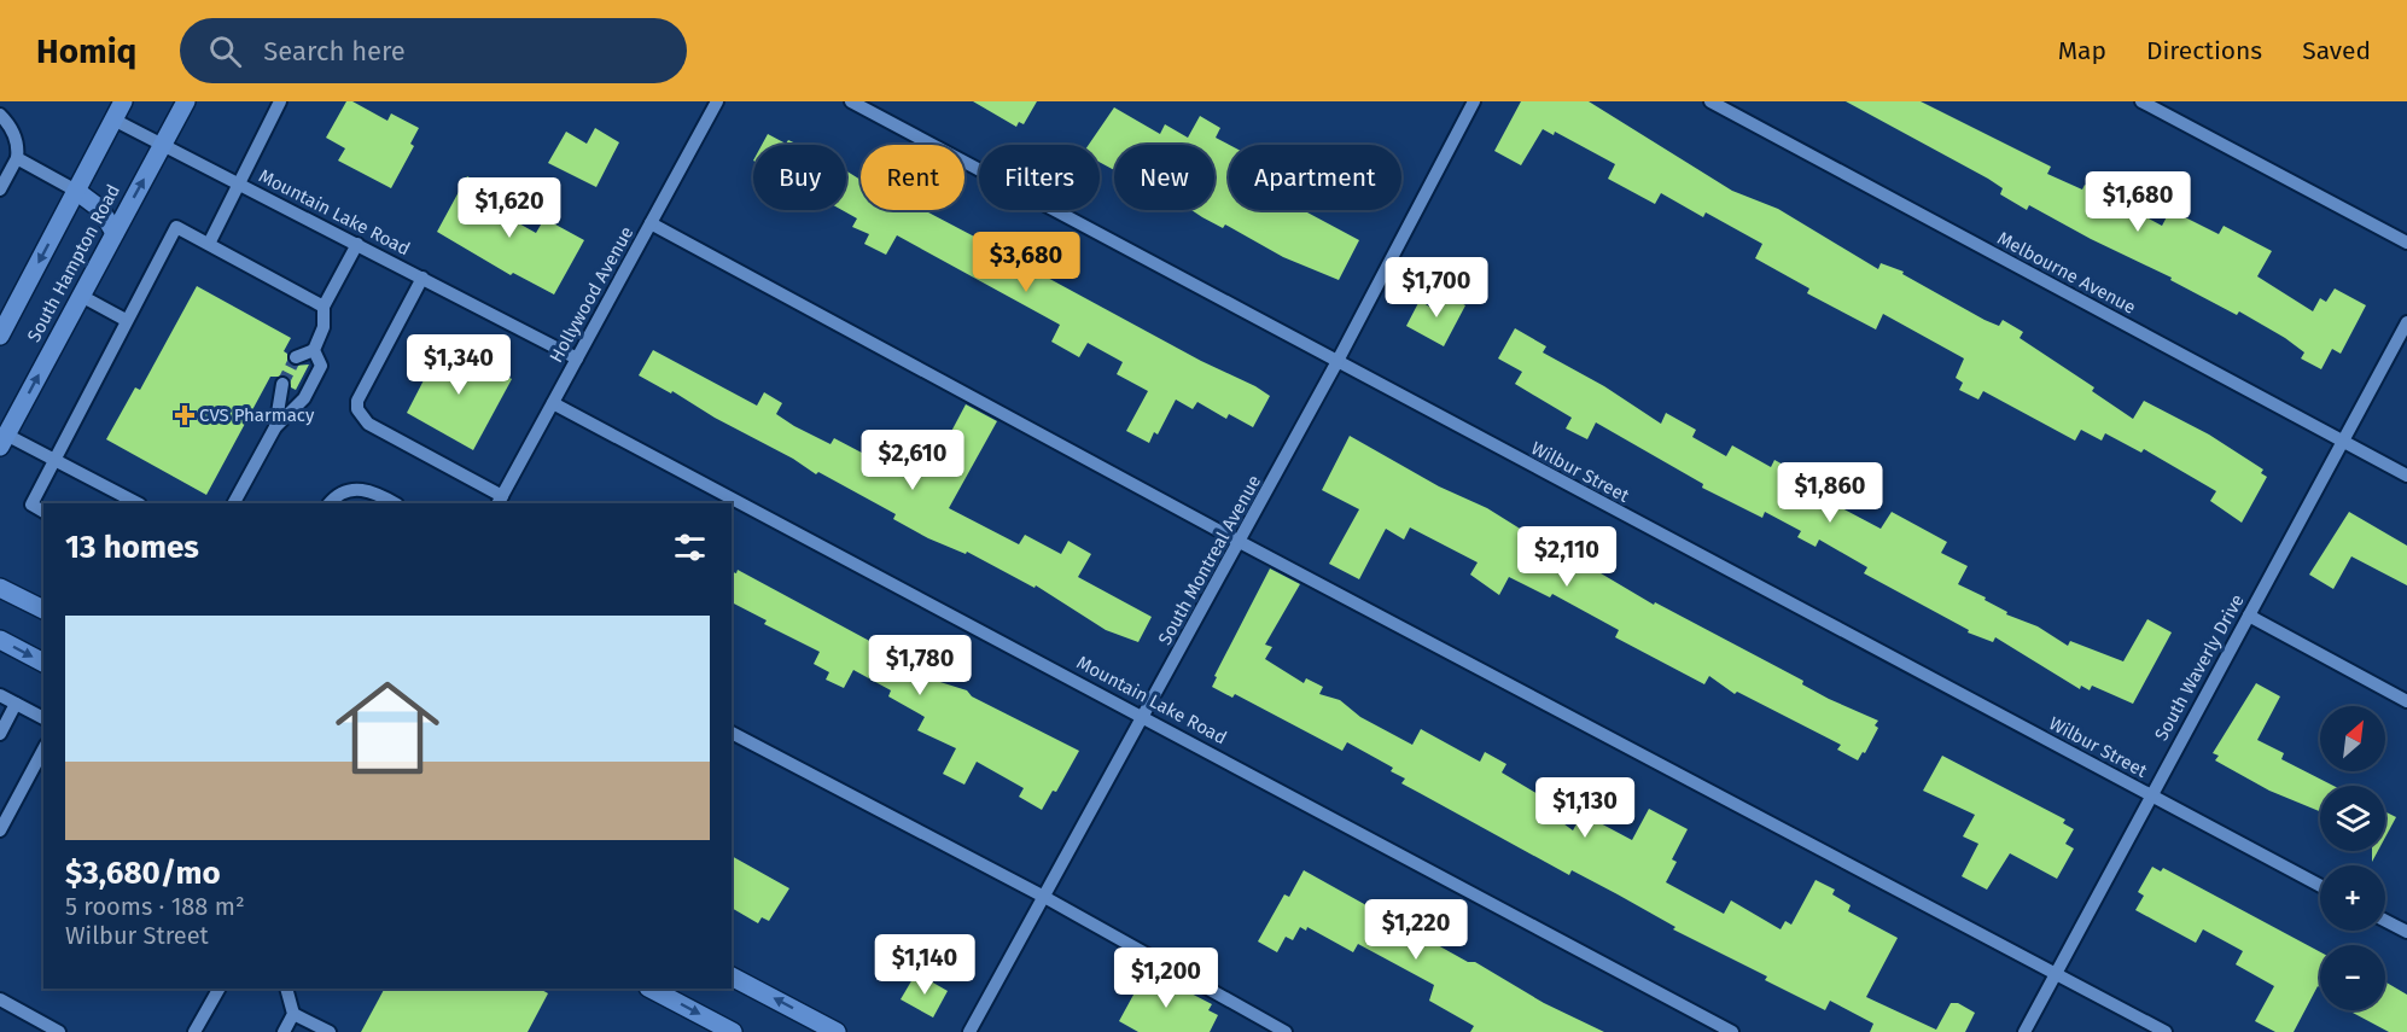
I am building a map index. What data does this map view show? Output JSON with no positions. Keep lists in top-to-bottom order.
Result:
{
  "streets": {
    "main road": ["South Hampton Road"],
    "street": [
      "Mountain Lake Road",
      "Melbourne Avenue",
      "Hollywood Avenue",
      "Wilbur Street",
      "South Montreal Avenue",
      "South Waverly Drive"
    ]
  },
  "crossings": [
    ["Mountain Lake Road", "South Hampton Road"],
    ["Mountain Lake Road", "Hollywood Avenue"],
    ["Mountain Lake Road", "South Montreal Avenue"],
    ["Melbourne Avenue", "South Waverly Drive"],
    ["Wilbur Street", "South Montreal Avenue"],
    ["Wilbur Street", "South Waverly Drive"]
  ],
  "places": {
    "health": ["CVS Pharmacy"]
  },
  "north": "top right",
  "page": {
    "header": "Homiq",
    "search": "Search here",
    "nav": ["Map", "Directions", "Saved"],
    "chip": [
      "Buy",
      "Rent",
      "Filters",
      "New",
      "Apartment"
    ],
    "price": [
      "$1,680",
      "$1,620",
      "$3,680",
      "$1,700",
      "$1,340",
      "$2,610",
      "$1,860",
      "$2,110",
      "$1,780",
      "$1,130",
      "$1,220",
      "$1,140",
      "$1,200"
    ],
    "heading": "13 homes",
    "list": [
      {
        "name": "$3,680/mo",
        "note": "5 rooms · 188 m² · Wilbur Street"
      }
    ],
    "map_buttons": ["+", "−"]
  }
}
